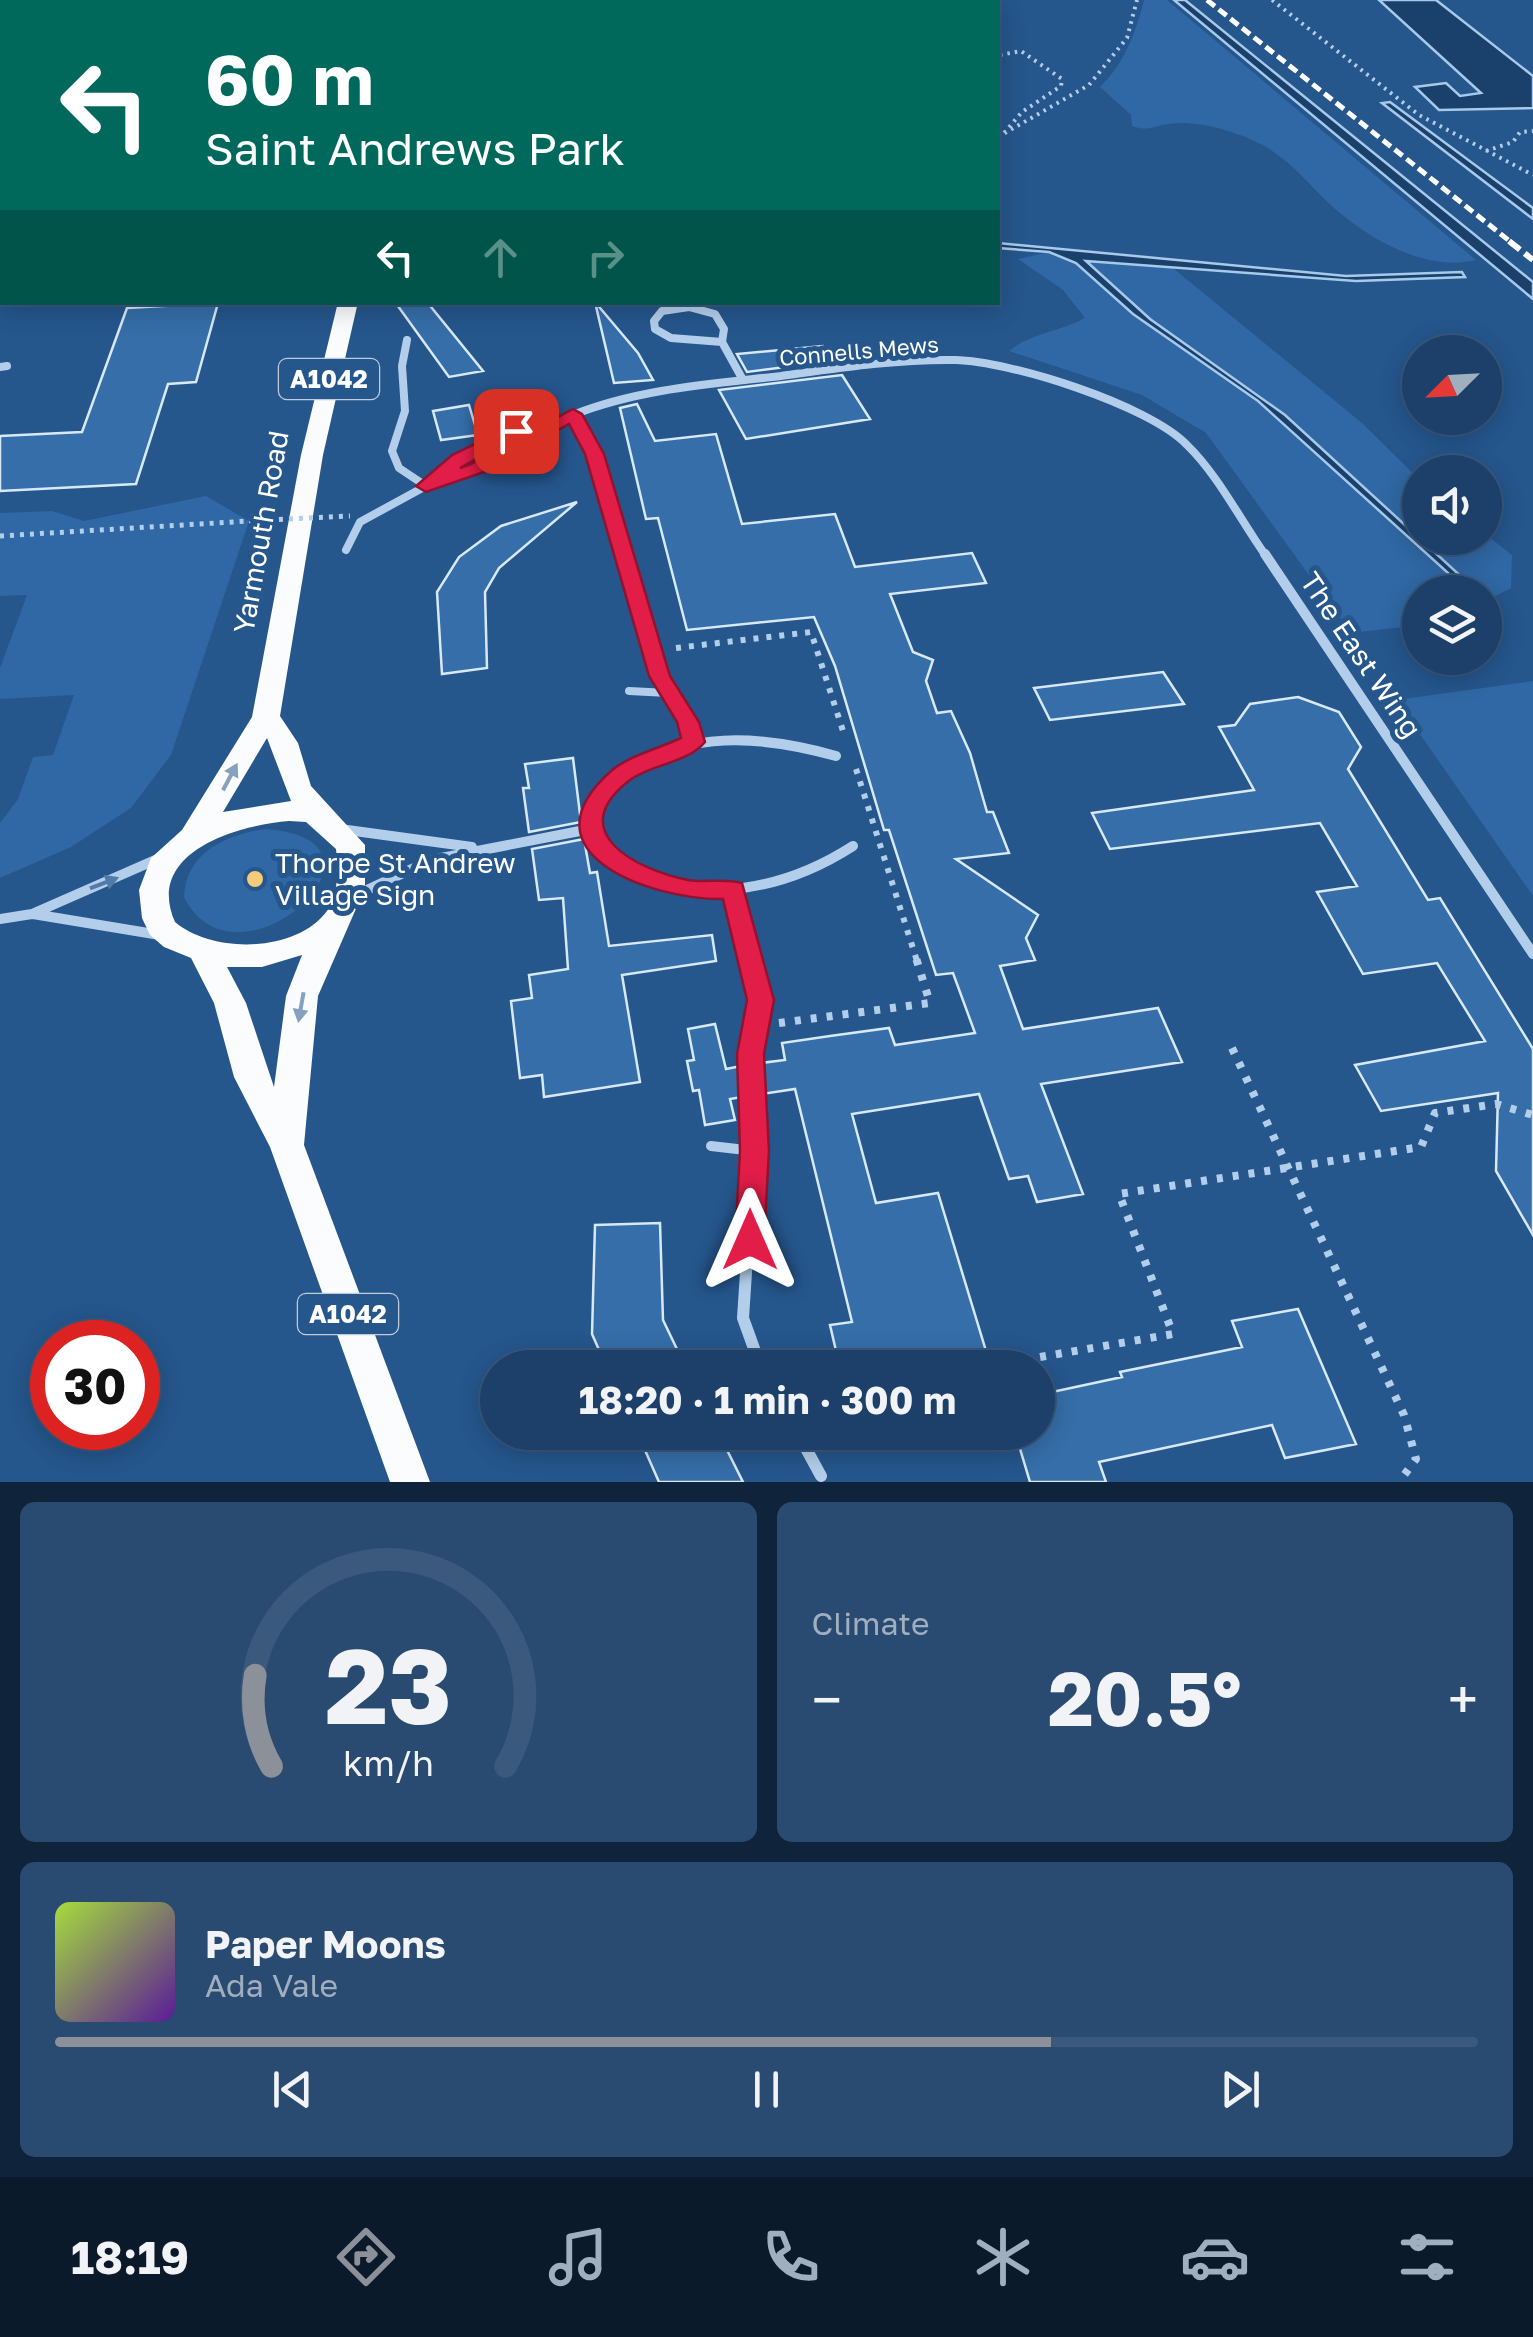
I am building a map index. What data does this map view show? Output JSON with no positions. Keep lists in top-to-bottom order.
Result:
{
  "streets": {
    "highway": ["A1042", "Yarmouth Road"],
    "street": ["Connells Mews", "The East Wing"]
  },
  "crossings": [
    ["Connells Mews", "The East Wing"],
    ["A1042", "Yarmouth Road"]
  ],
  "places": ["Thorpe St Andrew Village Sign"],
  "north": "bottom left",
  "page": {
    "turn": ["60 m", "Saint Andrews Park"],
    "limit": "30",
    "trip": "18:20 · 1 min · 300 m",
    "tile": "Climate",
    "heat": ["−", "20.5°", "+"],
    "song": ["Paper Moons", "Ada Vale"],
    "tabs": "18:19",
    "gauge": ["23", "km/h"]
  }
}
